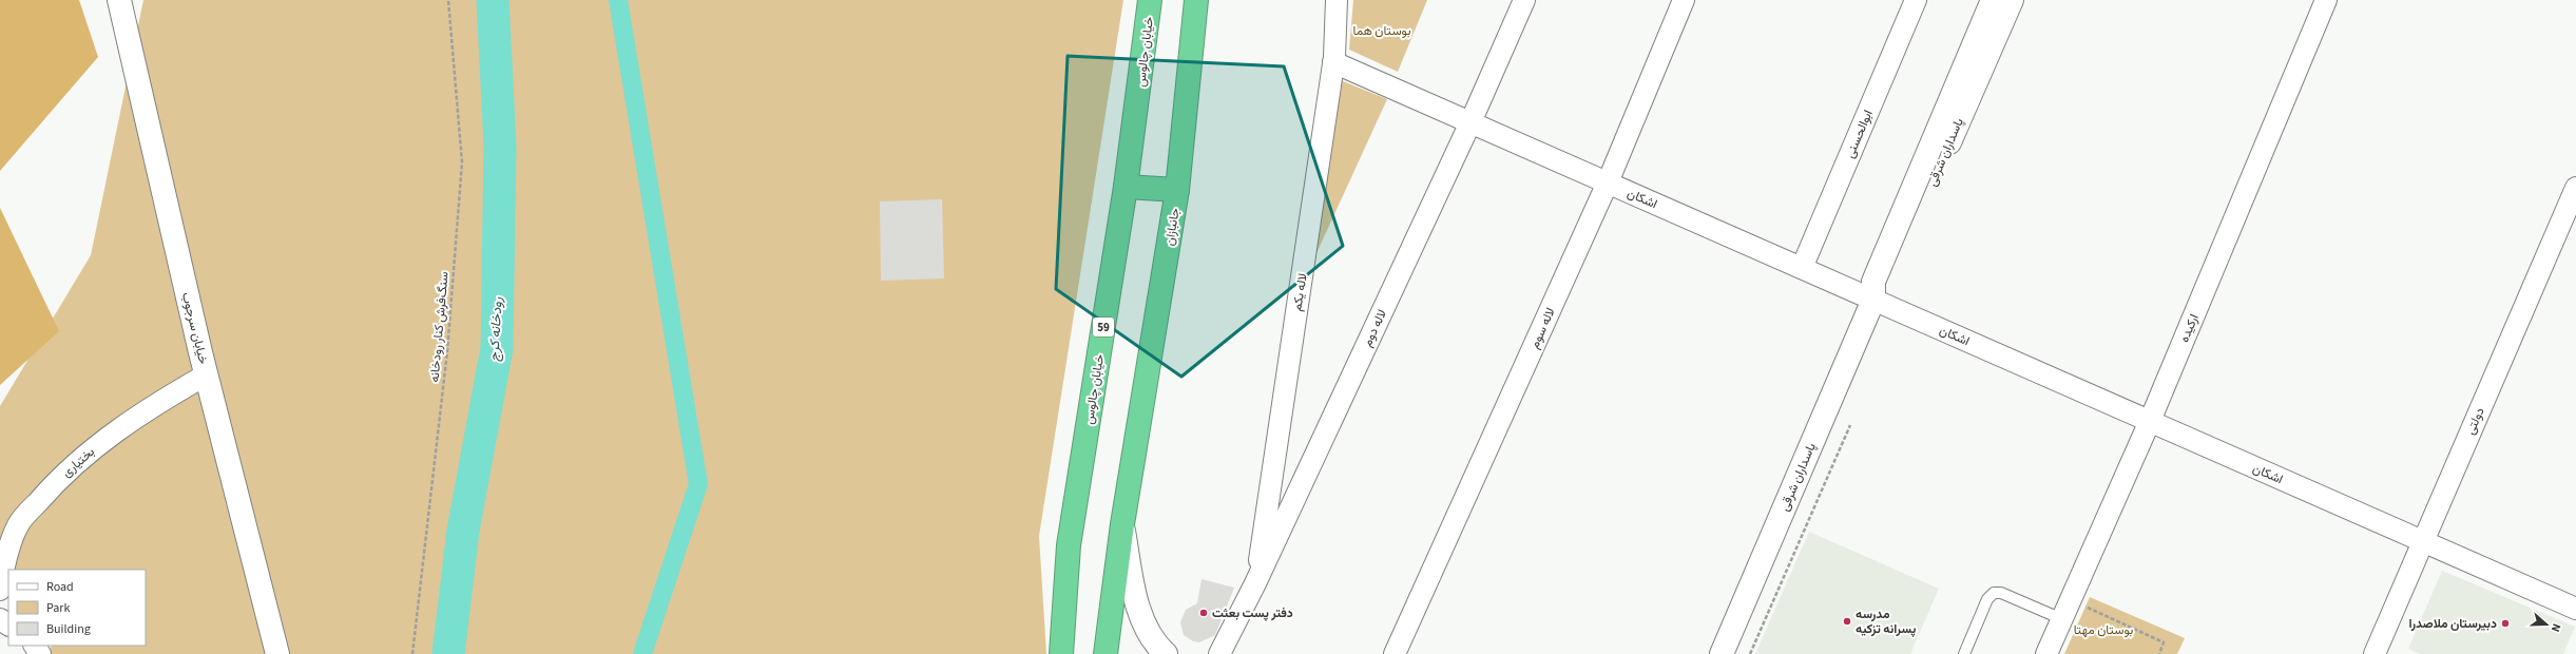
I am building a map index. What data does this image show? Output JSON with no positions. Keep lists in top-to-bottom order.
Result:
{
  "streets": {
    "highway": ["خیابان چالوس", "جانبازان", "59"],
    "street": [
      "ابوالحسنی",
      "پاسداران شرقی",
      "اشکان",
      "لاله یکم",
      "خیابان سرجوب",
      "لاله دوم",
      "لاله سوم",
      "ارکیده",
      "دولتی",
      "بختیاری"
    ],
    "path": ["سنگ‌فرش کنار رودخانه"]
  },
  "crossings": [
    ["ابوالحسنی", "اشکان"],
    ["پاسداران شرقی", "اشکان"],
    ["اشکان", "لاله یکم"],
    ["اشکان", "لاله دوم"],
    ["اشکان", "لاله سوم"],
    ["اشکان", "ارکیده"],
    ["اشکان", "دولتی"],
    ["لاله یکم", "لاله دوم"],
    ["خیابان سرجوب", "بختیاری"]
  ],
  "water": ["رودخانه کرج"],
  "parks": ["بوستان هما", "بوستان مهتا"],
  "places": ["دفتر پست بعثت", "مدرسه پسرانه تزکیه", "دبیرستان ملاصدرا"],
  "legend": ["Road", "Park", "Building"],
  "north": "right"
}
